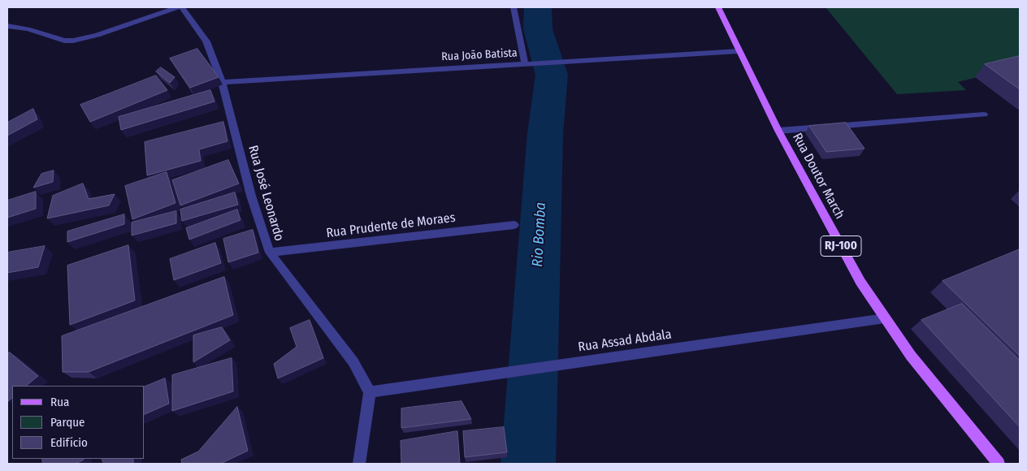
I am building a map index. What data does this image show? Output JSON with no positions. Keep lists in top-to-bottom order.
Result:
{
  "streets": {
    "main road": ["Rua Doutor March", "RJ-100"],
    "street": [
      "Rua João Batista",
      "Rua José Leonardo",
      "Rua Prudente de Moraes",
      "Rua Assad Abdala"
    ]
  },
  "crossings": [
    ["Rua João Batista", "Rua Doutor March"],
    ["Rua João Batista", "Rua José Leonardo"],
    ["Rua Doutor March", "Rua Assad Abdala"],
    ["Rua José Leonardo", "Rua Prudente de Moraes"],
    ["Rua José Leonardo", "Rua Assad Abdala"]
  ],
  "water": ["Rio Bomba"],
  "legend": ["Rua", "Parque", "Edifício"]
}
